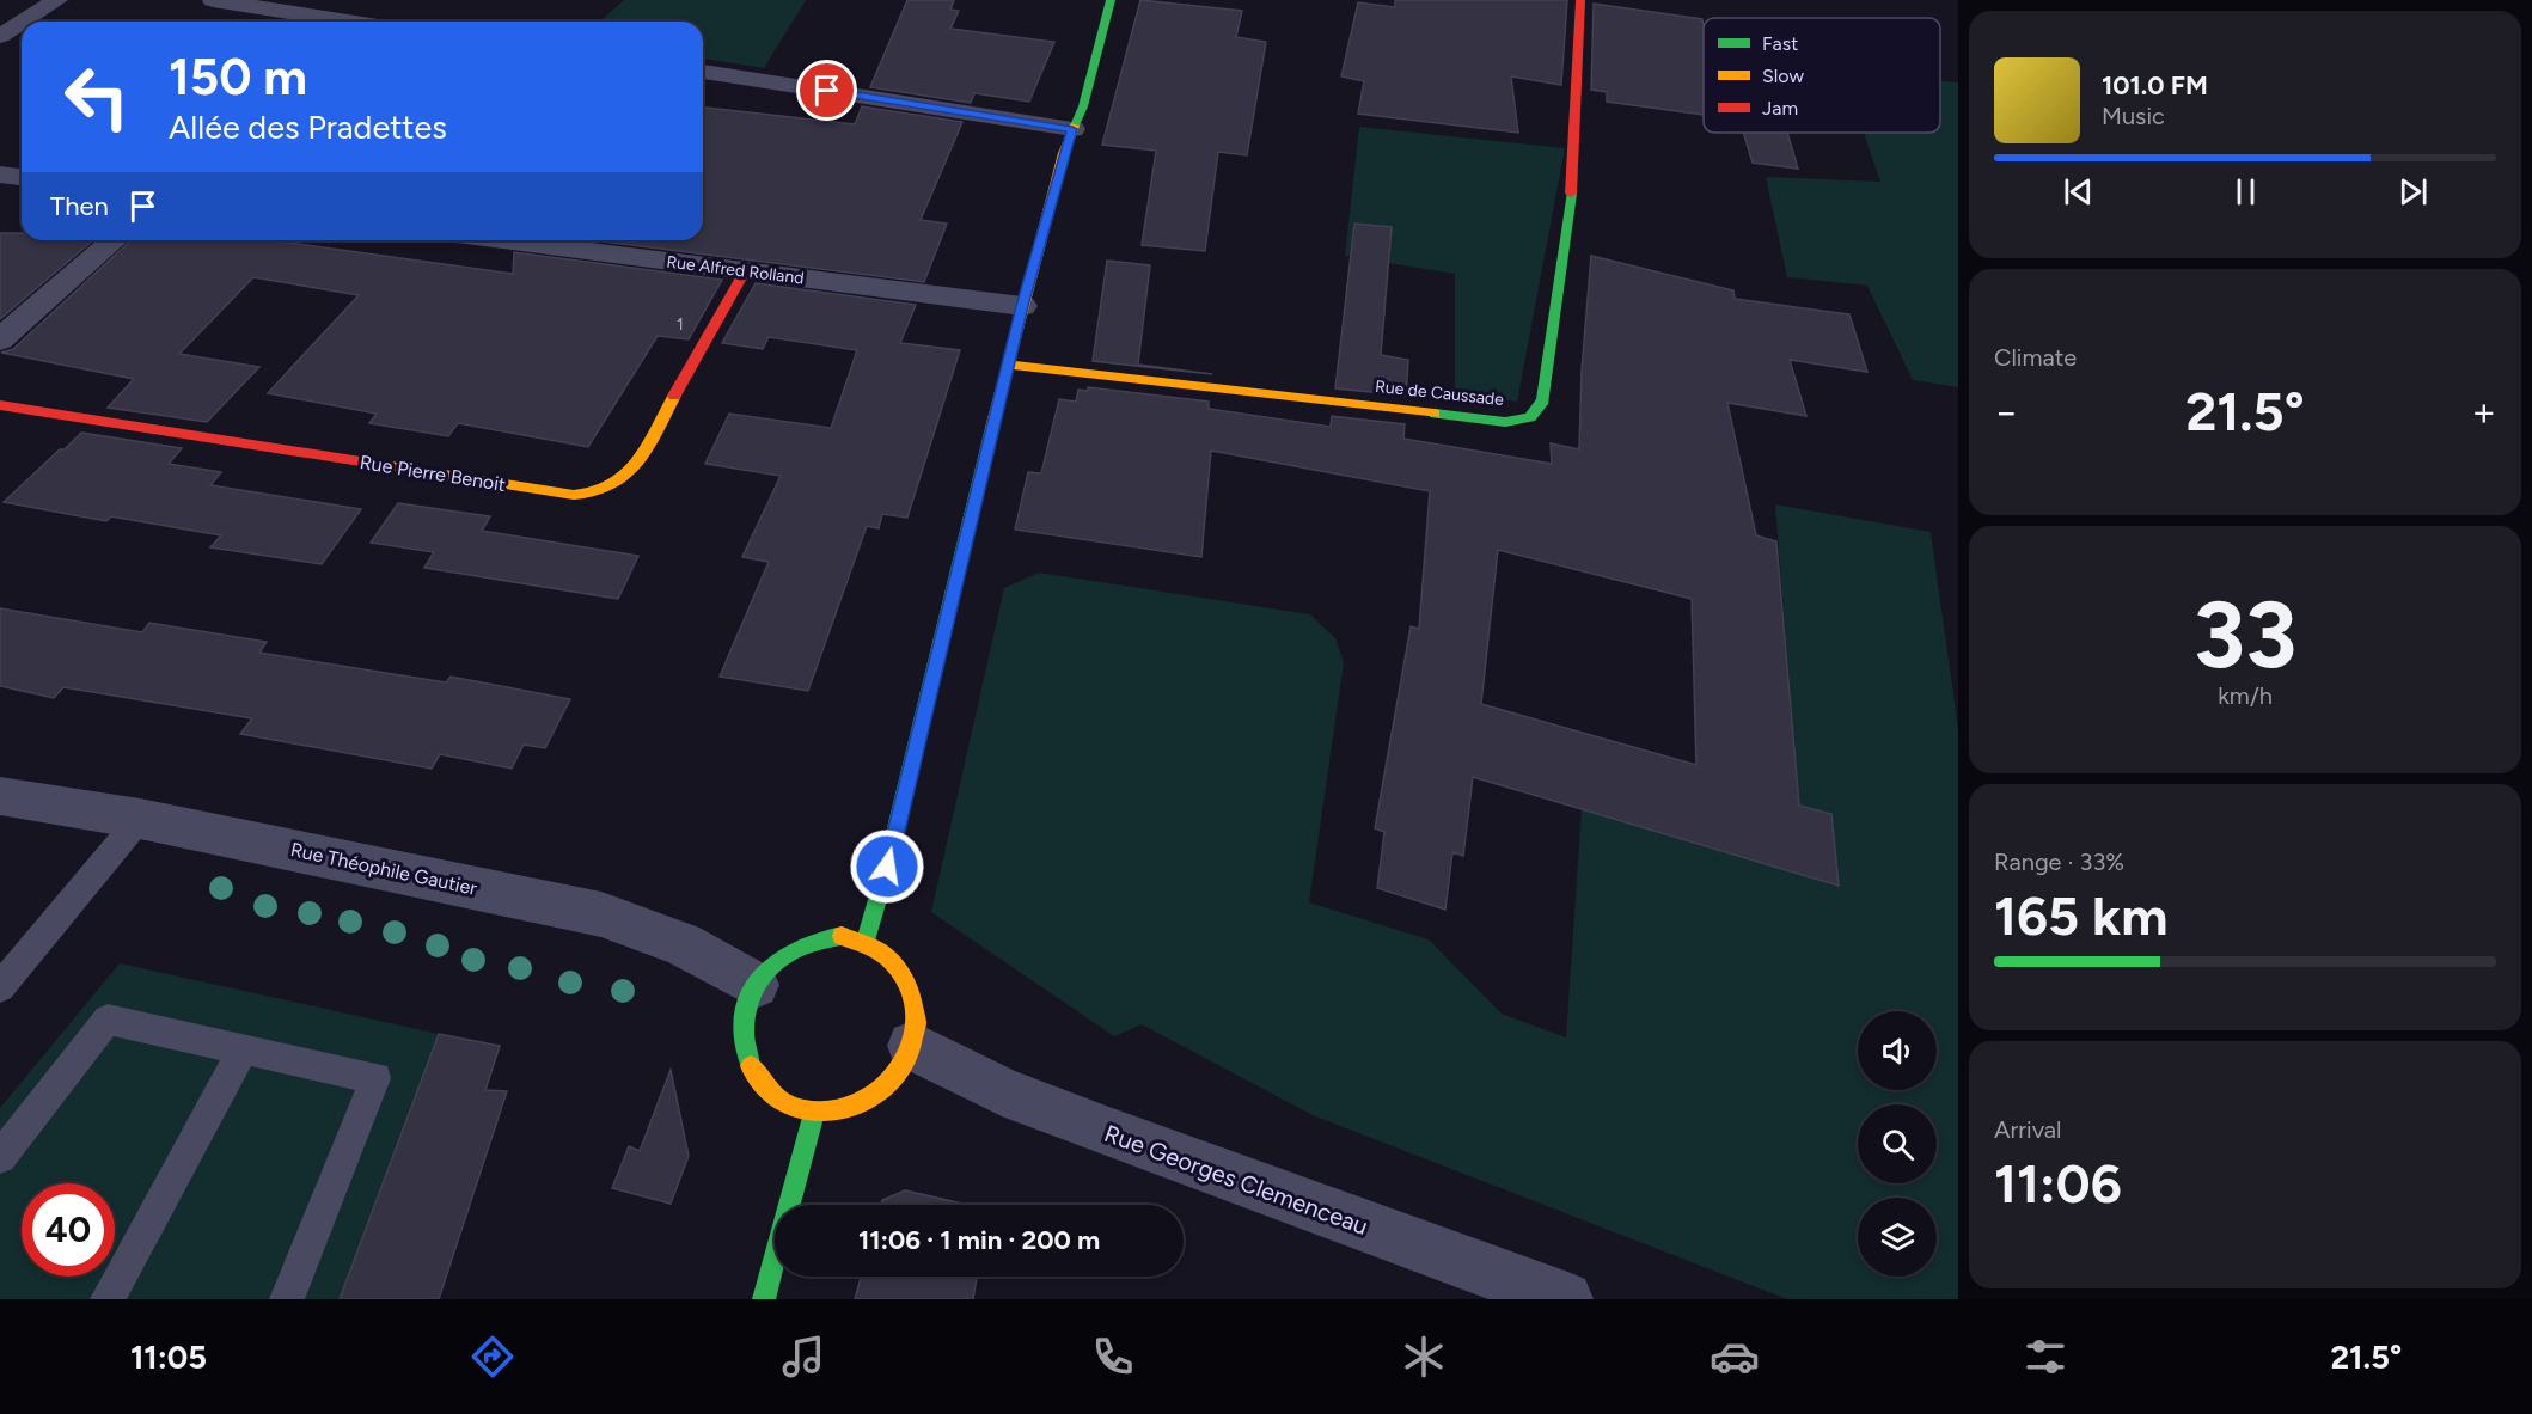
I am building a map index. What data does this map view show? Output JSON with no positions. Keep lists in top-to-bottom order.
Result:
{
  "streets": {
    "street": [
      "Rue Alfred Rolland",
      "Rue de Caussade",
      "Rue Pierre Benoit",
      "Rue Théophile Gautier",
      "Rue Georges Clemenceau"
    ]
  },
  "crossings": [
    ["Rue Alfred Rolland", "Rue Pierre Benoit"],
    ["Rue Théophile Gautier", "Rue Georges Clemenceau"]
  ],
  "house_numbers": ["1"],
  "legend": ["Fast", "Slow", "Jam"],
  "page": {
    "turn": ["150 m", "Allée des Pradettes"],
    "song": ["101.0 FM", "Music"],
    "then": "Then",
    "tile": [
      "Climate",
      ["33", "km/h"],
      ["Range · 33%", "165 km"],
      ["Arrival", "11:06"]
    ],
    "heat": ["−", "21.5°", "+"],
    "limit": "40",
    "trip": "11:06 · 1 min · 200 m",
    "tabs": ["11:05", "21.5°"]
  }
}
